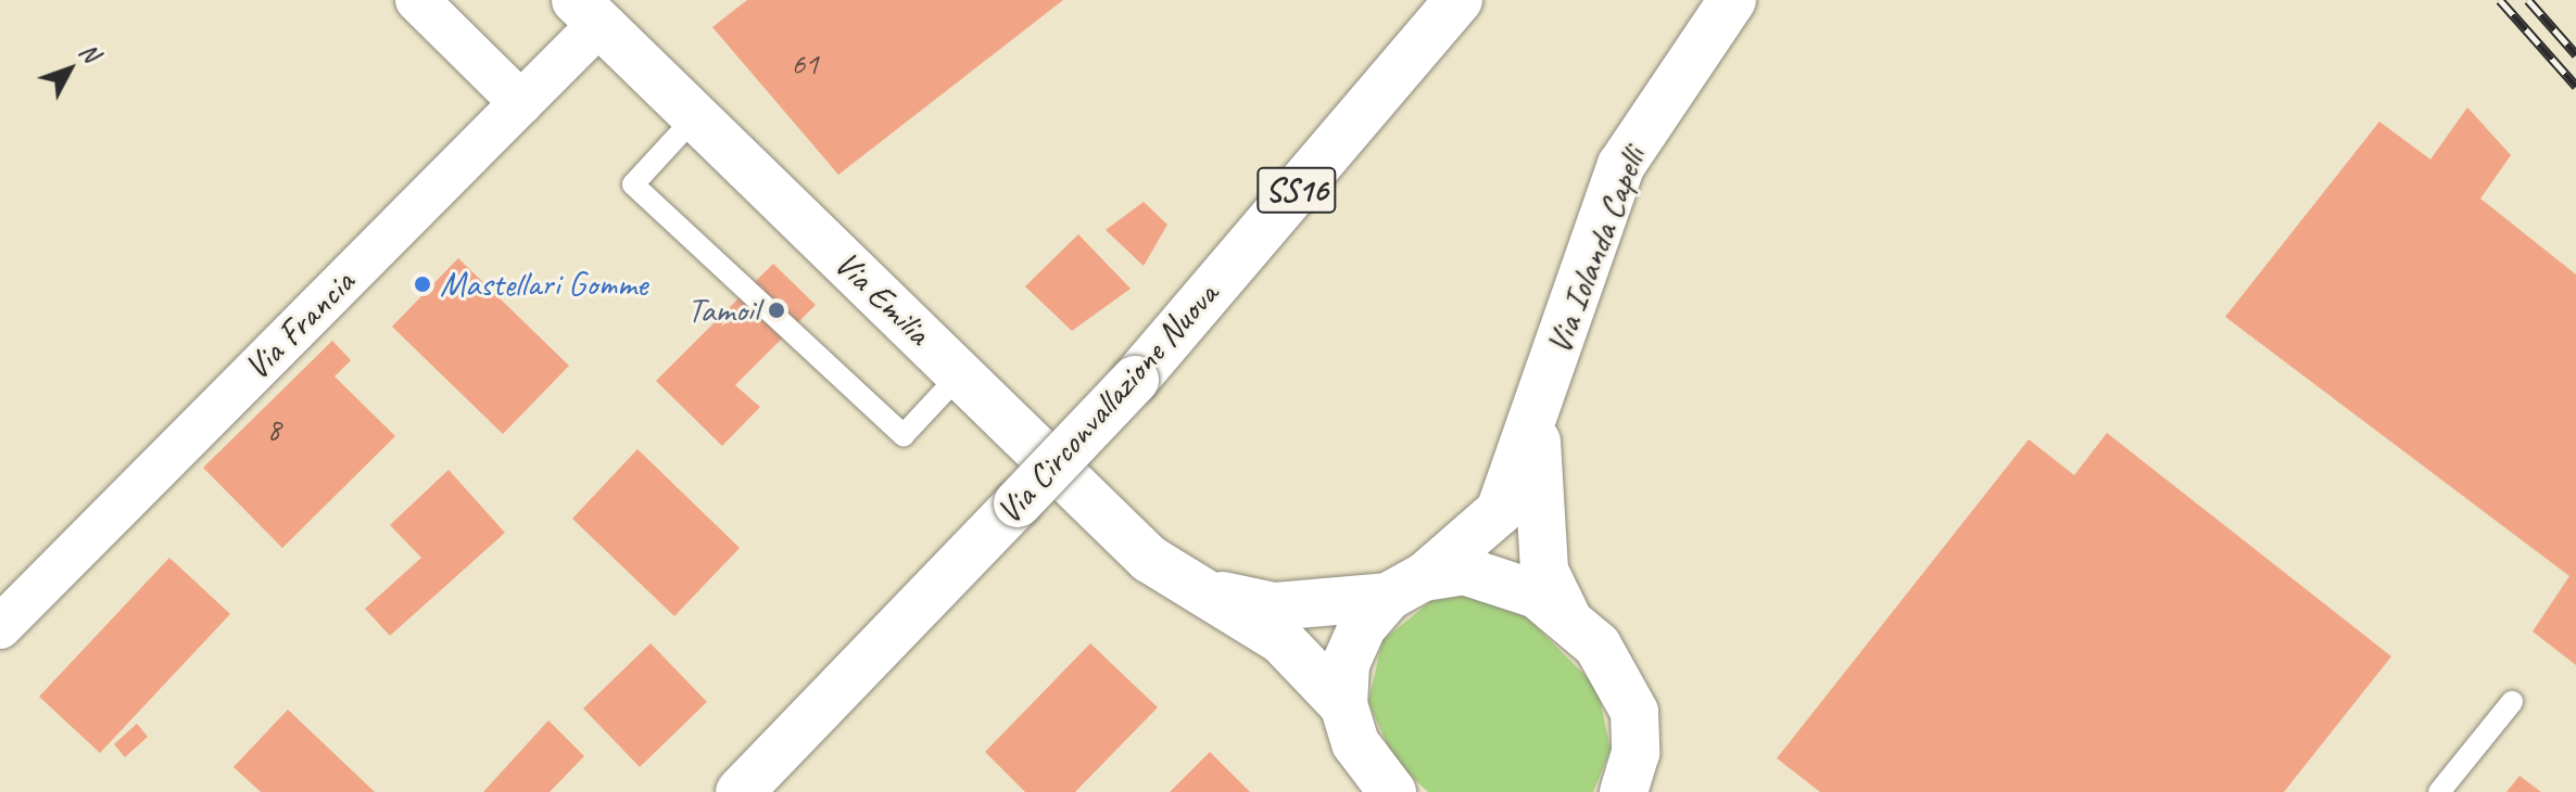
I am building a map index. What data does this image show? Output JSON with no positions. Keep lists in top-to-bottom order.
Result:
{
  "streets": {
    "main road": [
      "SS16",
      "Via Iolanda Capelli",
      "Via Emilia",
      "Via Circonvallazione Nuova"
    ],
    "street": ["Via Francia"]
  },
  "crossings": [
    ["Via Iolanda Capelli", "Via Emilia"],
    ["Via Emilia", "Via Francia"]
  ],
  "places": ["Mastellari Gomme", "Tamoil"],
  "house_numbers": ["61", "8"],
  "north": "top right"
}
